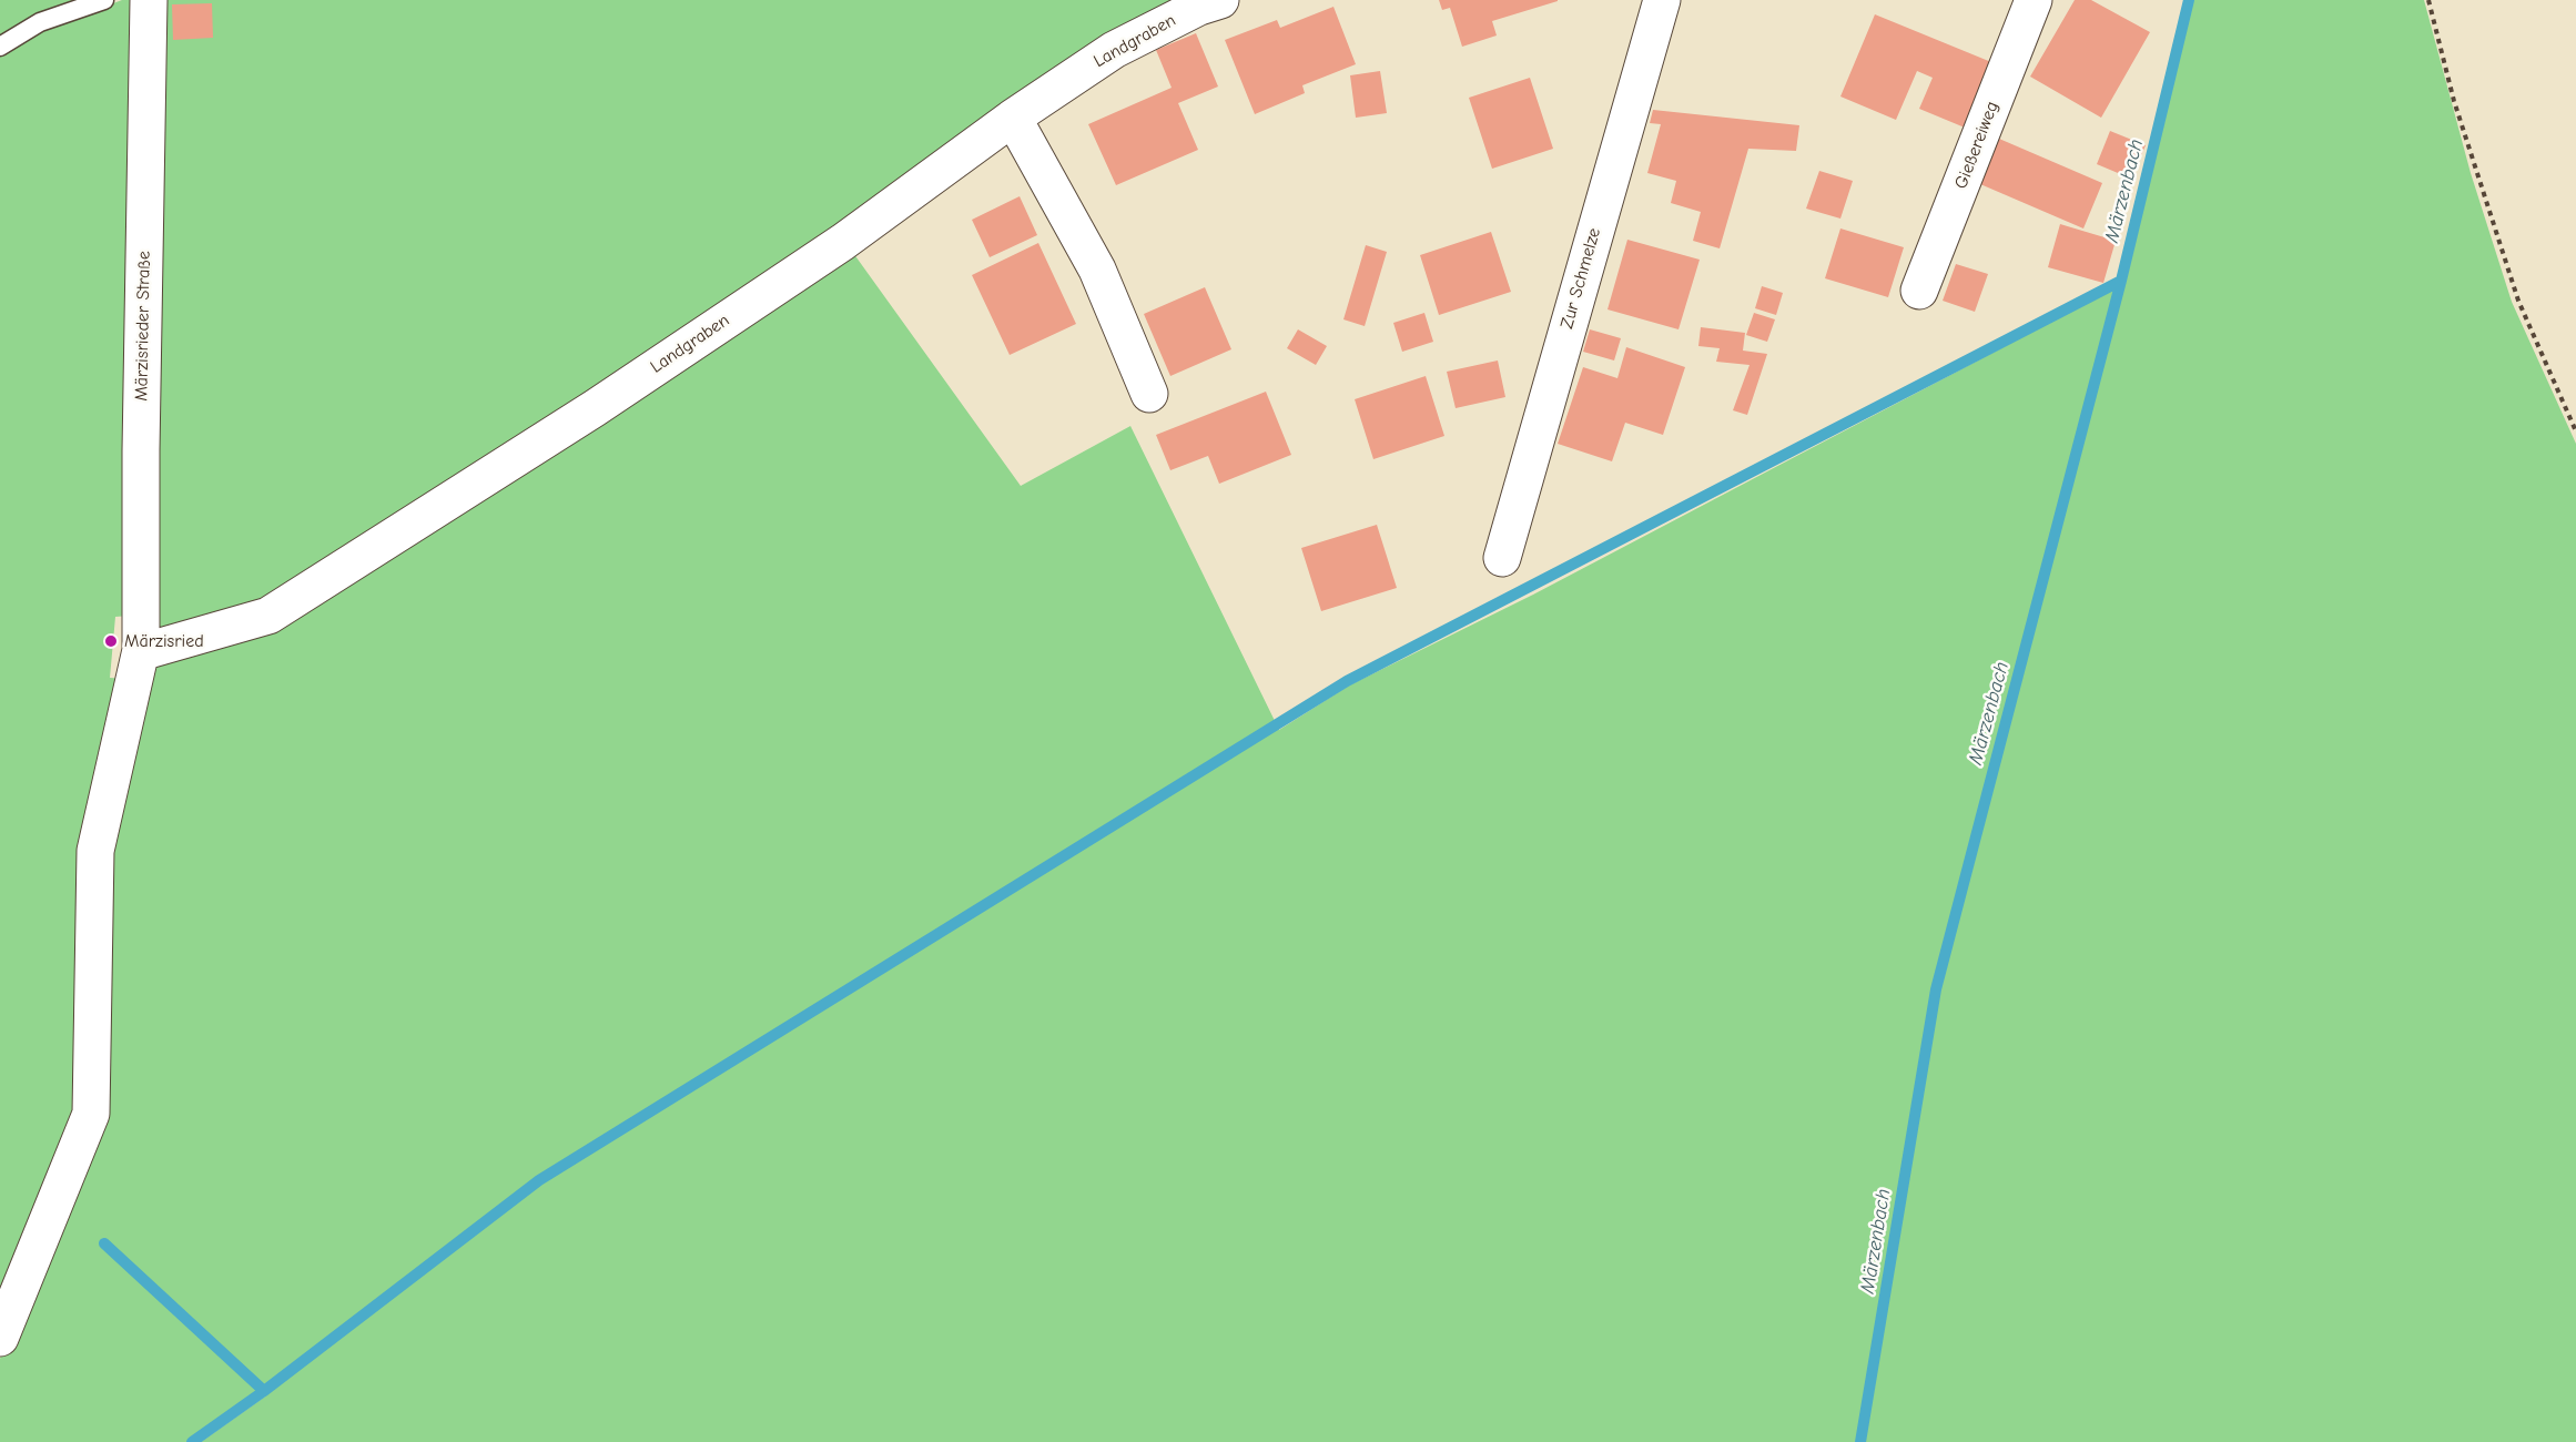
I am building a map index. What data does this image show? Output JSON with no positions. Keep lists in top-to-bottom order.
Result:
{
  "streets": {
    "street": [
      "Landgraben",
      "Gießereiweg",
      "Zur Schmelze",
      "Märzisrieder Straße"
    ]
  },
  "crossings": [
    ["Landgraben", "Märzisrieder Straße"]
  ],
  "water": ["Märzenbach"],
  "places": ["Märzisried"]
}
